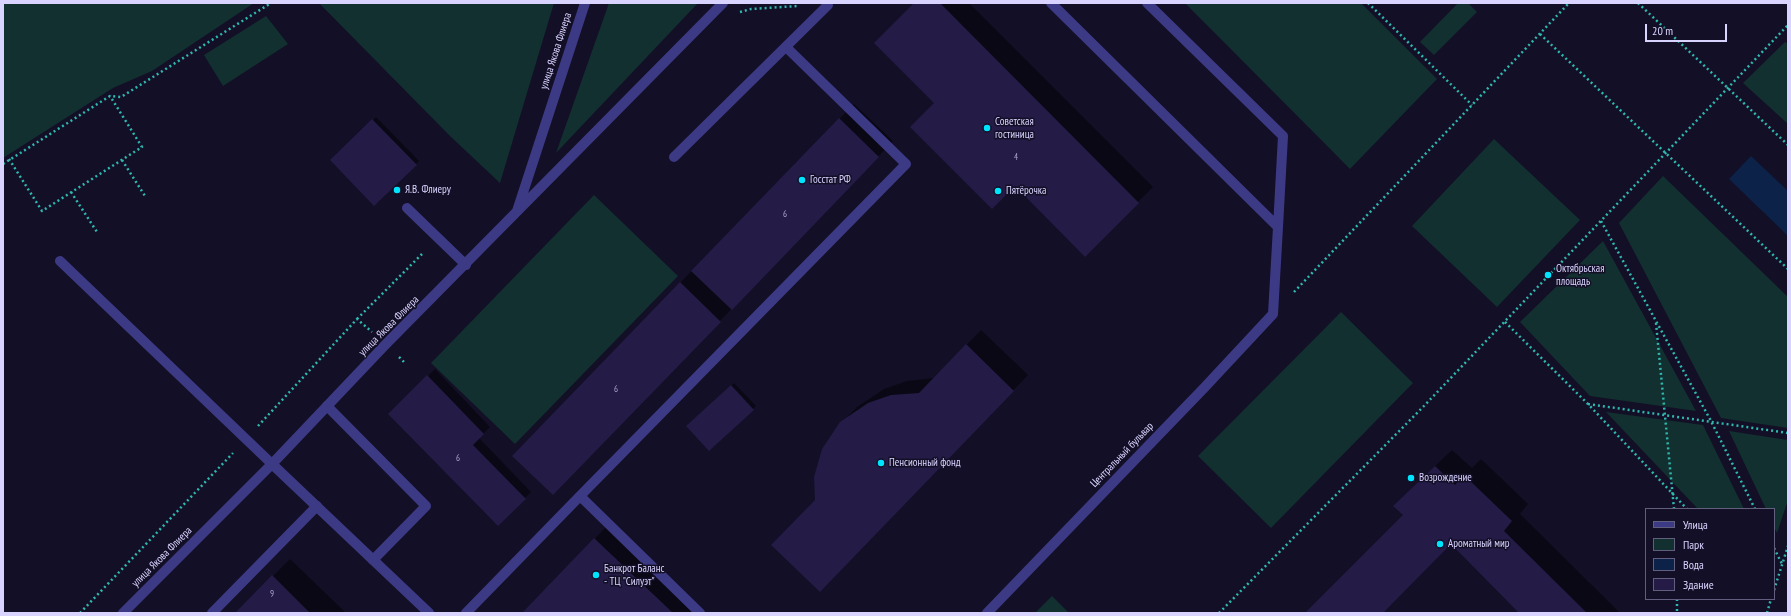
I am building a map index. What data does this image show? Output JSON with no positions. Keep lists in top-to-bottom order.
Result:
{
  "streets": {
    "street": ["улица Якова Флиера", "Центральный бульвар"]
  },
  "places": [
    "Советская гостиница",
    "Госстат РФ",
    "Я.В. Флиеру",
    "Пятёрочка",
    "Октябрьская площадь",
    "Пенсионный фонд",
    "Возрождение",
    "Ароматный мир",
    "Банкрот Баланс - ТЦ \"Силуэт\""
  ],
  "house_numbers": [
    "4",
    "6",
    "6",
    "6",
    "9"
  ],
  "legend": [
    "Улица",
    "Парк",
    "Вода",
    "Здание"
  ],
  "scale_bar": "20 m"
}
